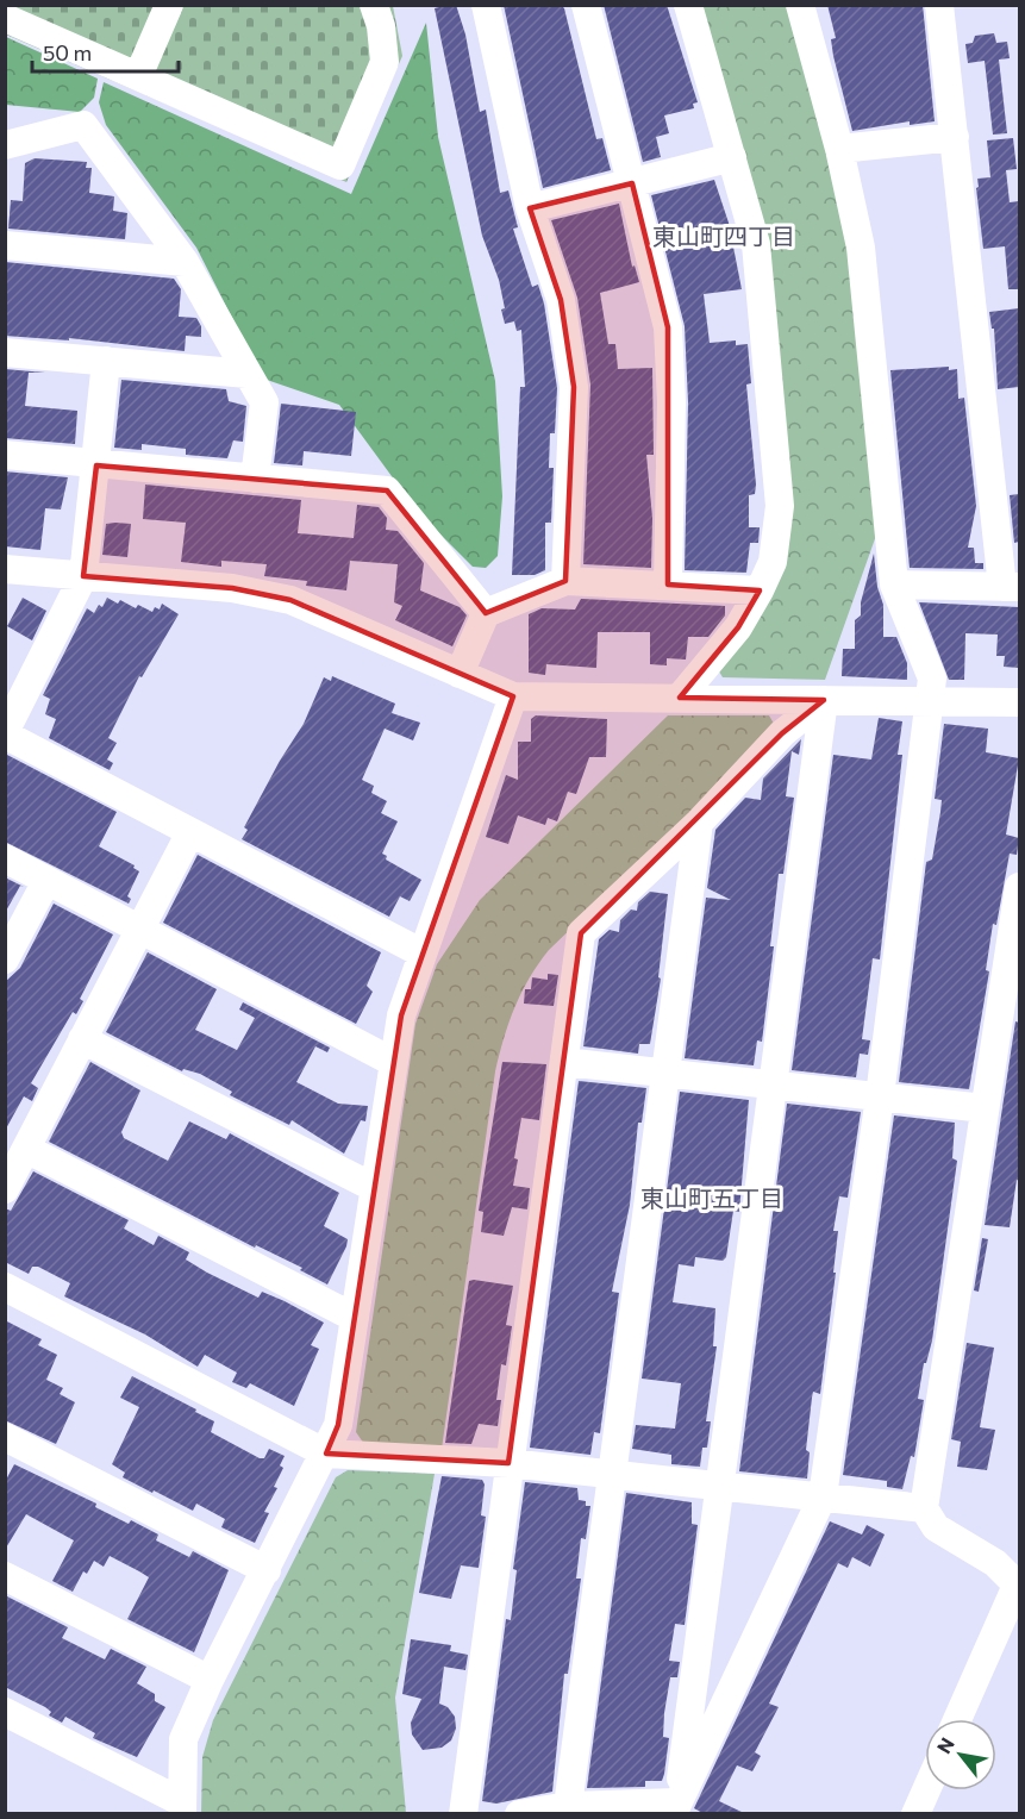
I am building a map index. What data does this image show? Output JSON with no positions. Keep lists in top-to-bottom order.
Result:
{
  "districts": ["東山町四丁目", "東山町五丁目"],
  "scale_bar": "50 m",
  "north": "top left"
}
